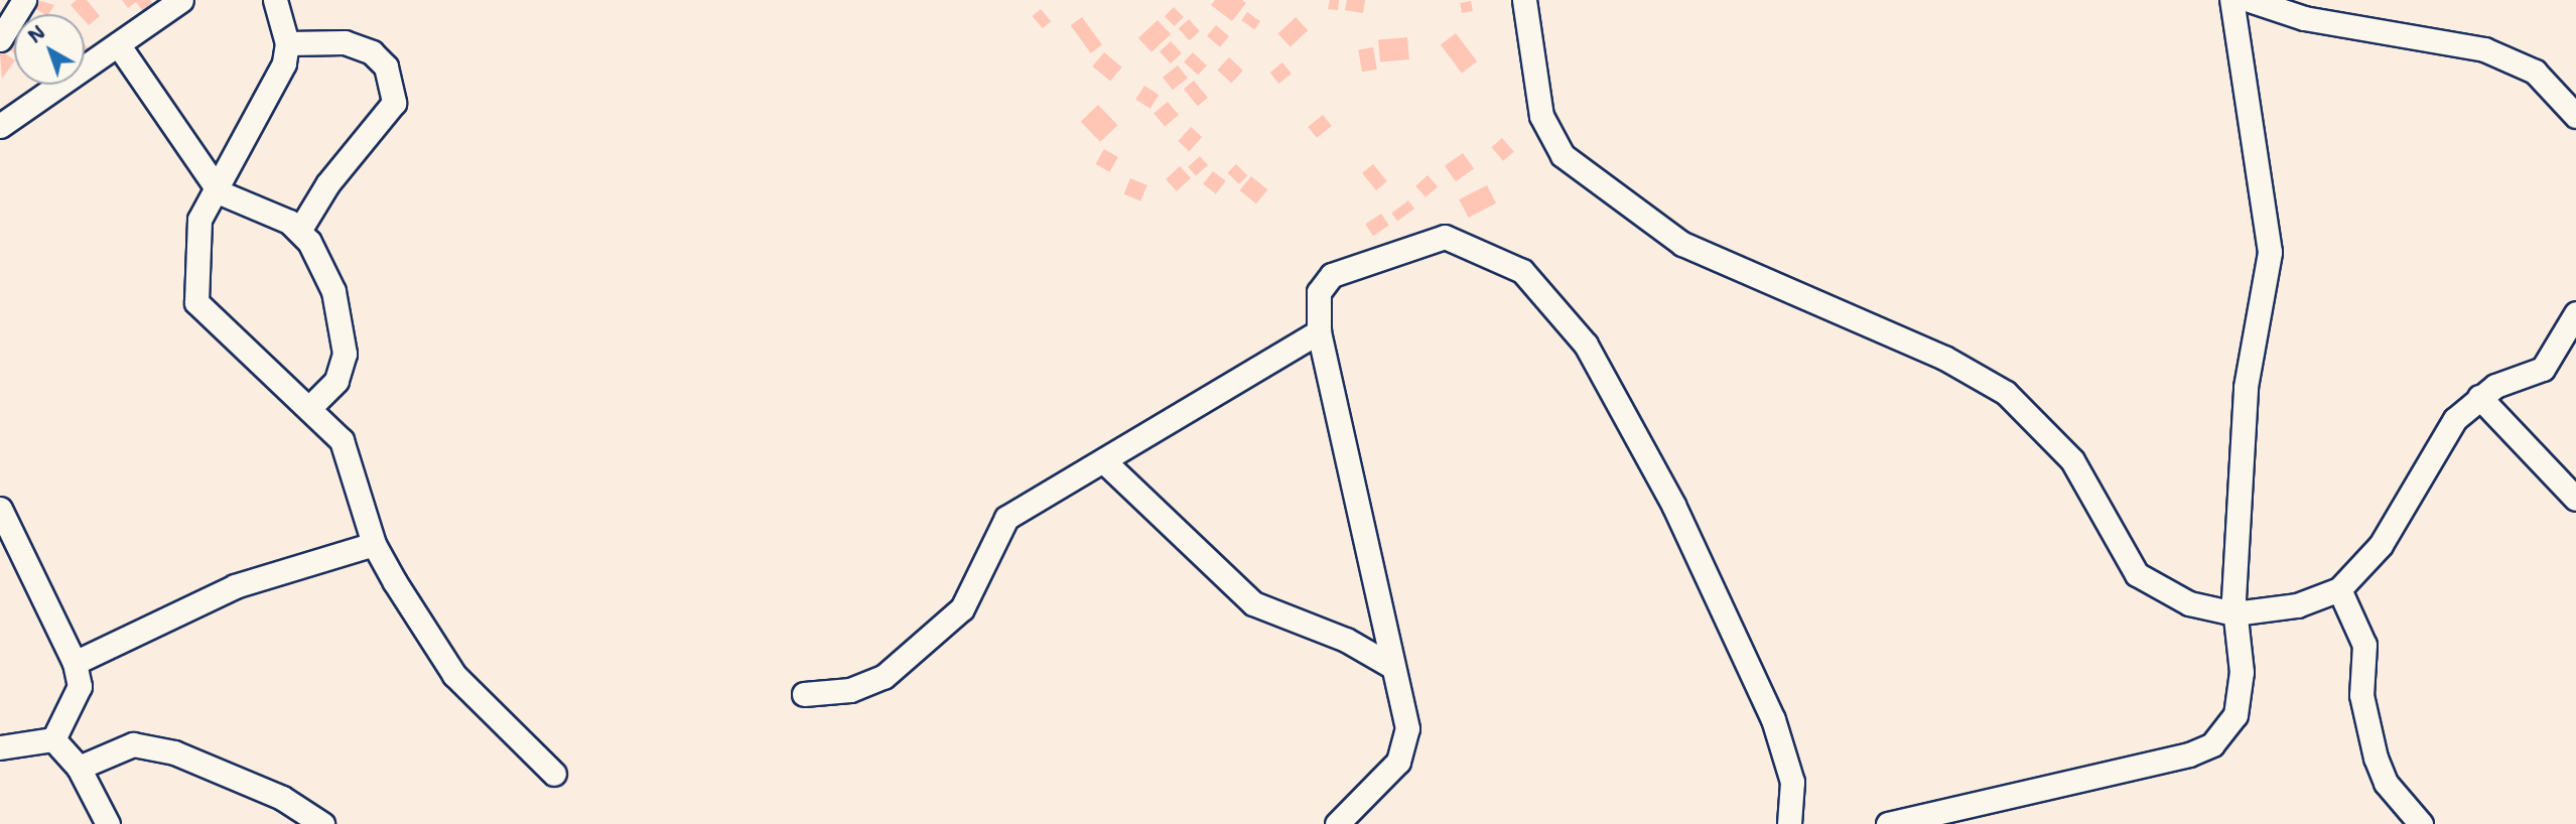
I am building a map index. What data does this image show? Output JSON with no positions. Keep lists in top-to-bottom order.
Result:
{
  "north": "top left"
}
